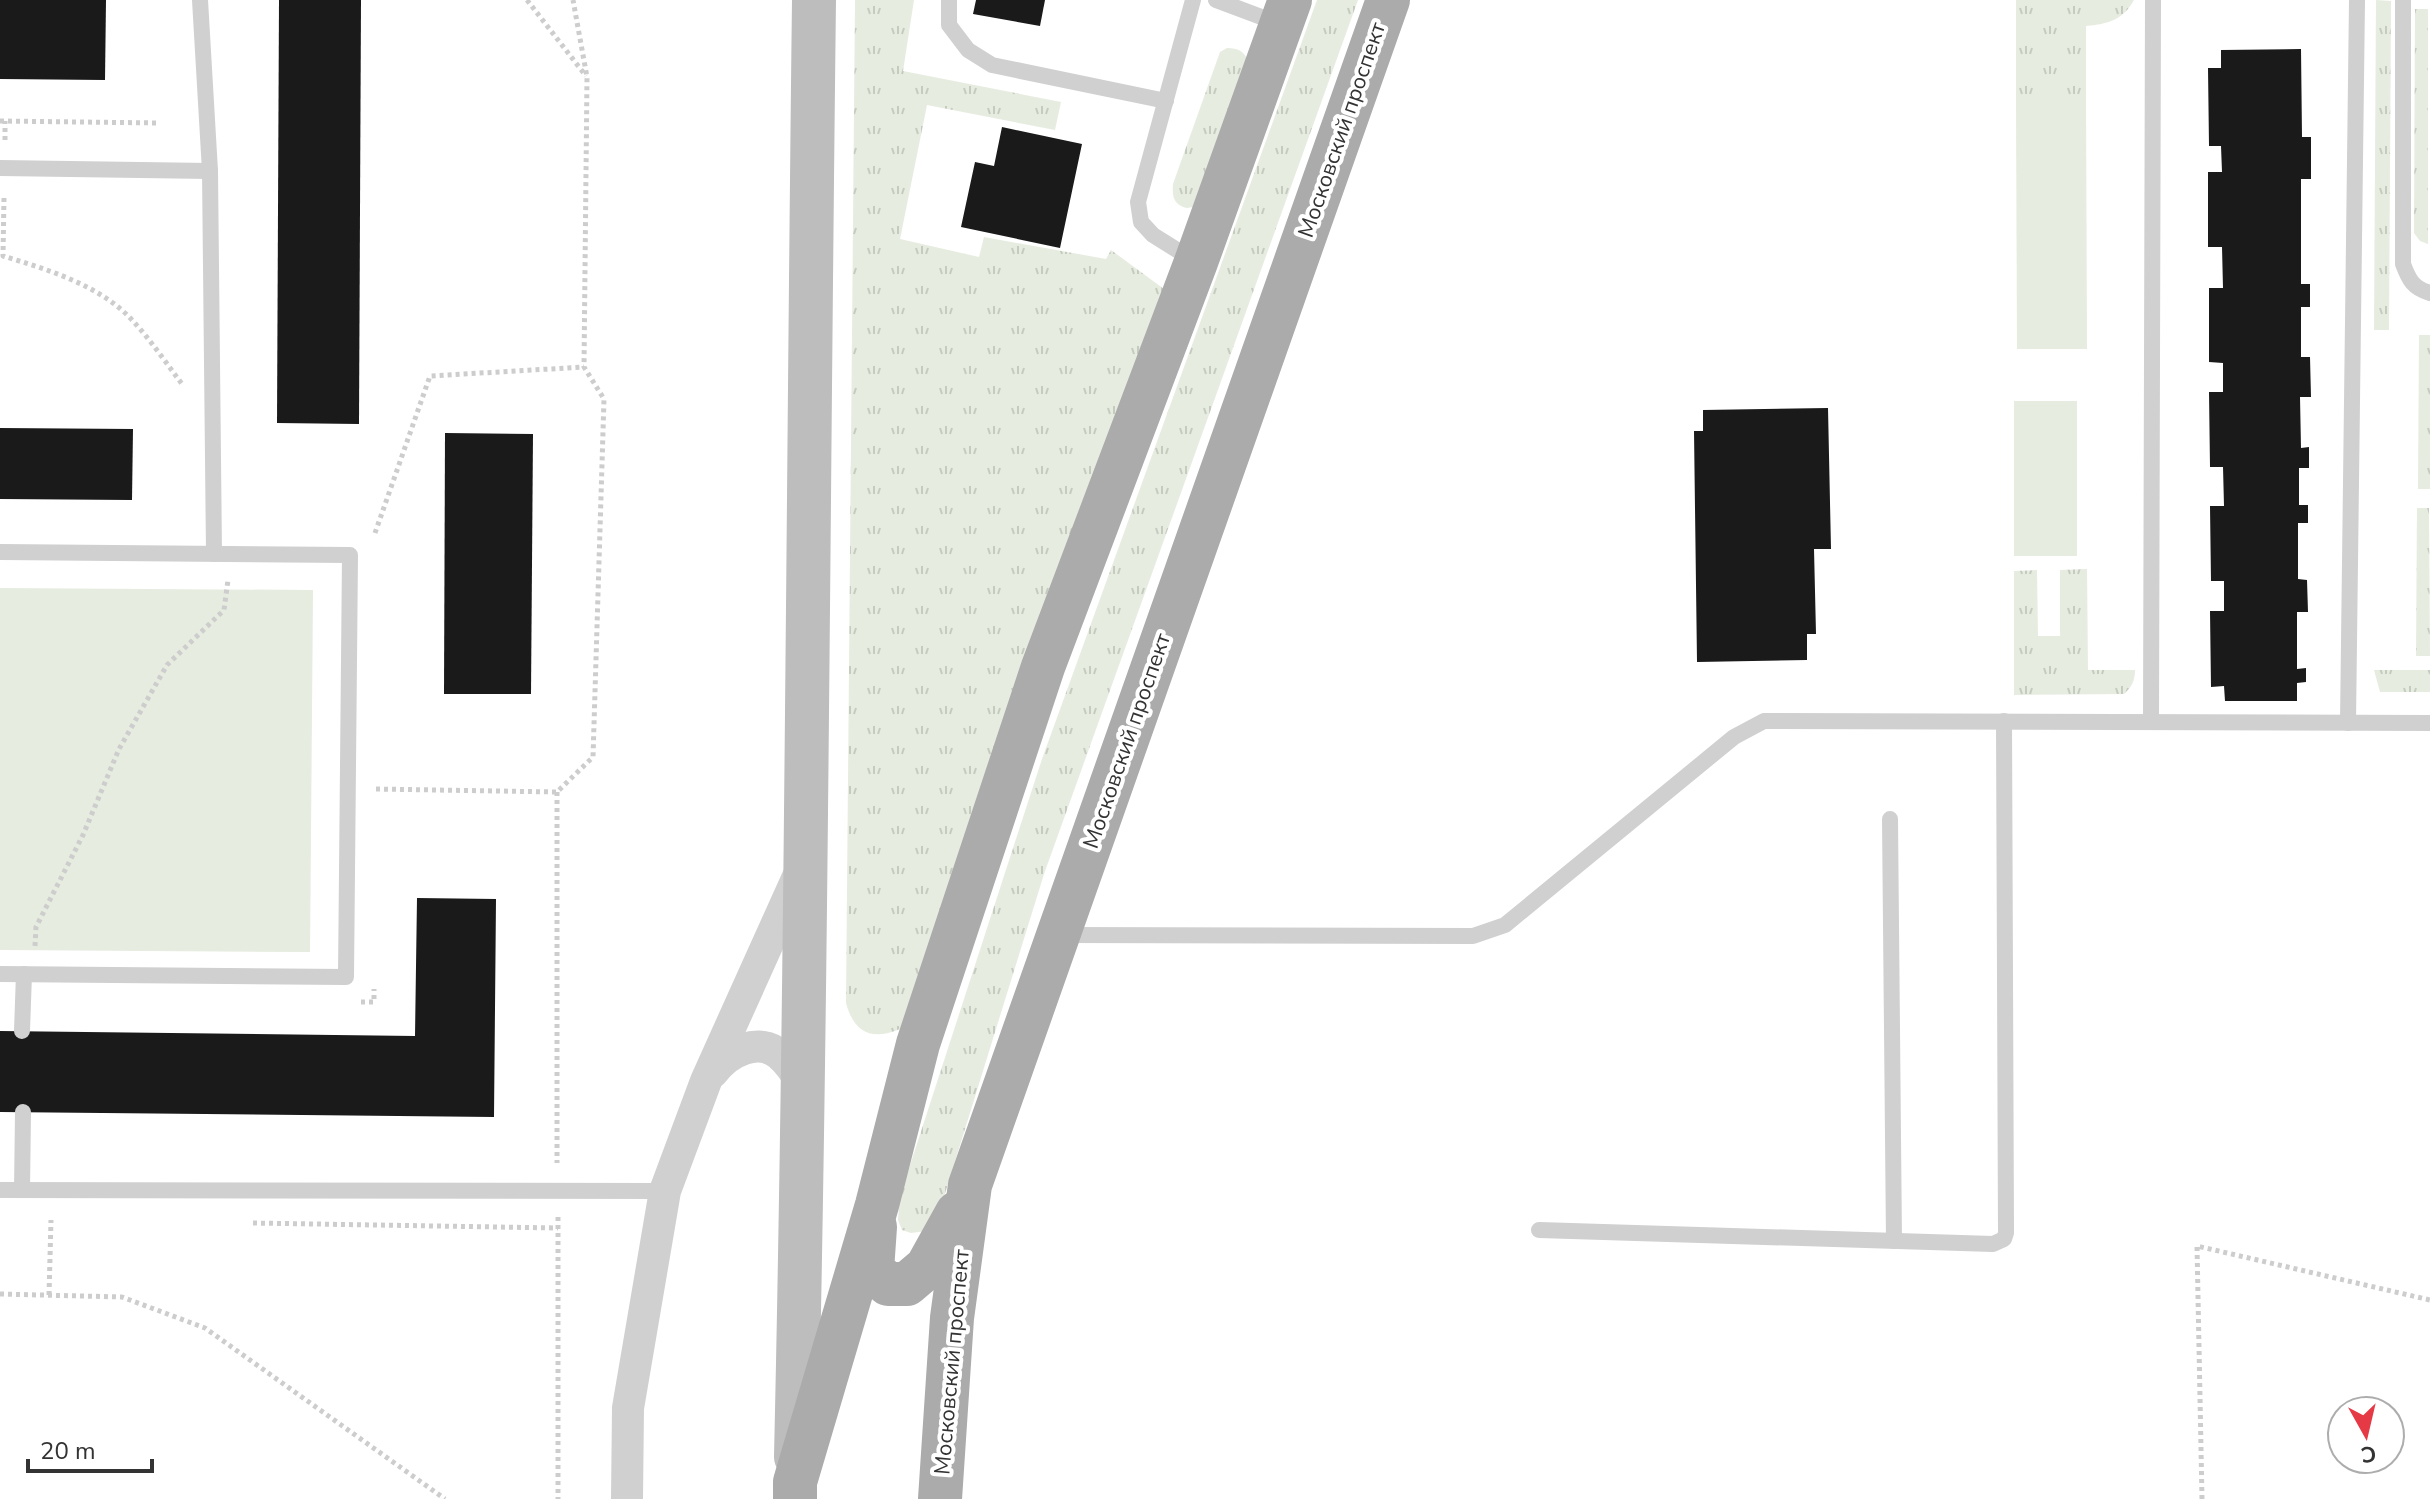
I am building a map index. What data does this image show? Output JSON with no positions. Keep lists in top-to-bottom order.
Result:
{
  "streets": {
    "main road": ["Московский проспект"]
  },
  "scale_bar": "20 m",
  "north": "bottom"
}
